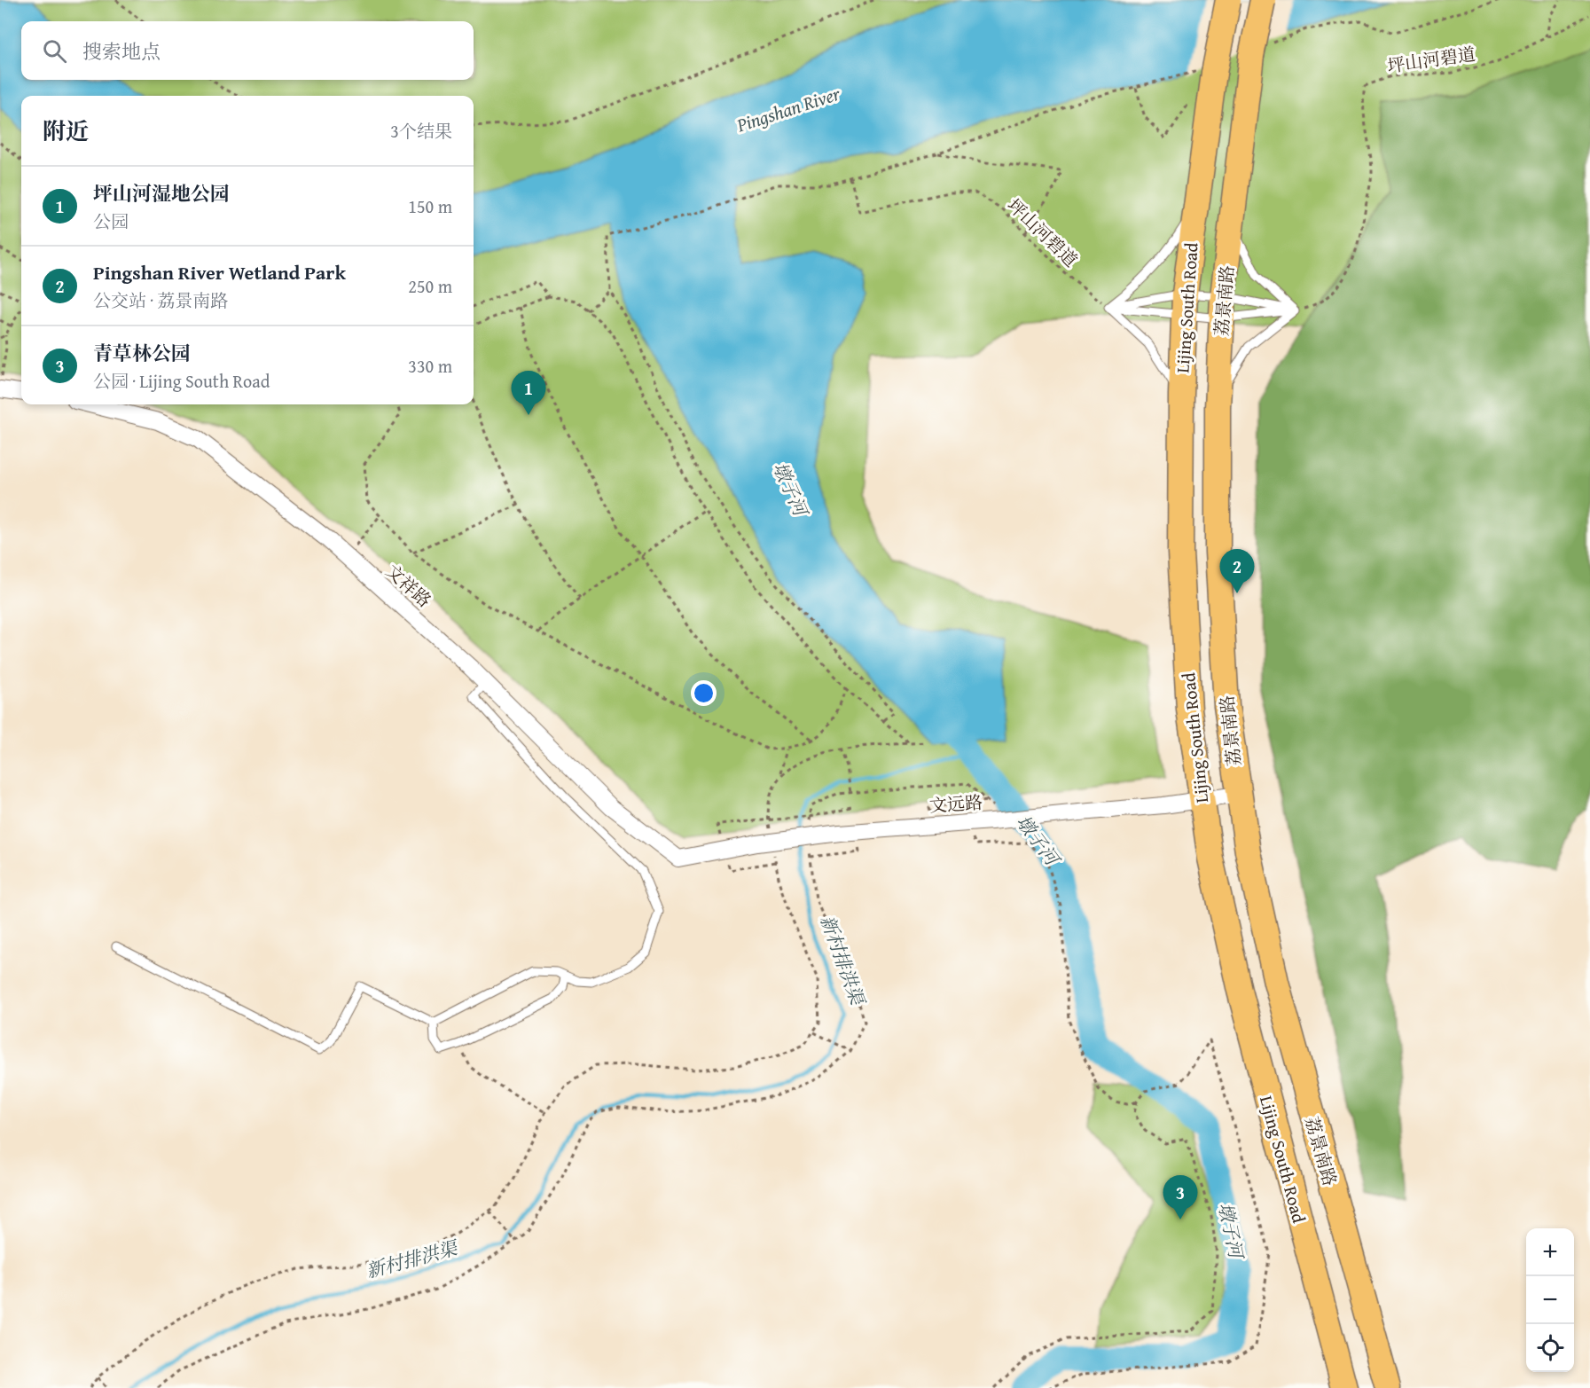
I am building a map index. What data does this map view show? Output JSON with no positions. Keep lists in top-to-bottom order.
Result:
{
  "streets": {
    "main road": ["荔景南路", "Lijing South Road"],
    "street": ["文祥路", "文远路"],
    "path": ["坪山河碧道"]
  },
  "crossings": [
    ["荔景南路", "文远路"],
    ["Lijing South Road", "文远路"],
    ["文祥路", "文远路"]
  ],
  "water": ["Pingshan River", "墩子河", "新村排洪渠"],
  "page": {
    "search": "搜索地点",
    "heading": ["附近", "3个结果"],
    "list": [
      {
        "mark": "1",
        "name": "坪山河湿地公园",
        "note": "公园",
        "value": "150 m"
      },
      {
        "mark": "2",
        "name": "Pingshan River Wetland Park",
        "note": "公交站 · 荔景南路",
        "value": "250 m"
      },
      {
        "mark": "3",
        "name": "青草林公园",
        "note": "公园 · Lijing South Road",
        "value": "330 m"
      }
    ],
    "pins": ["1", "2", "3"],
    "map_buttons": ["+", "−"]
  }
}
